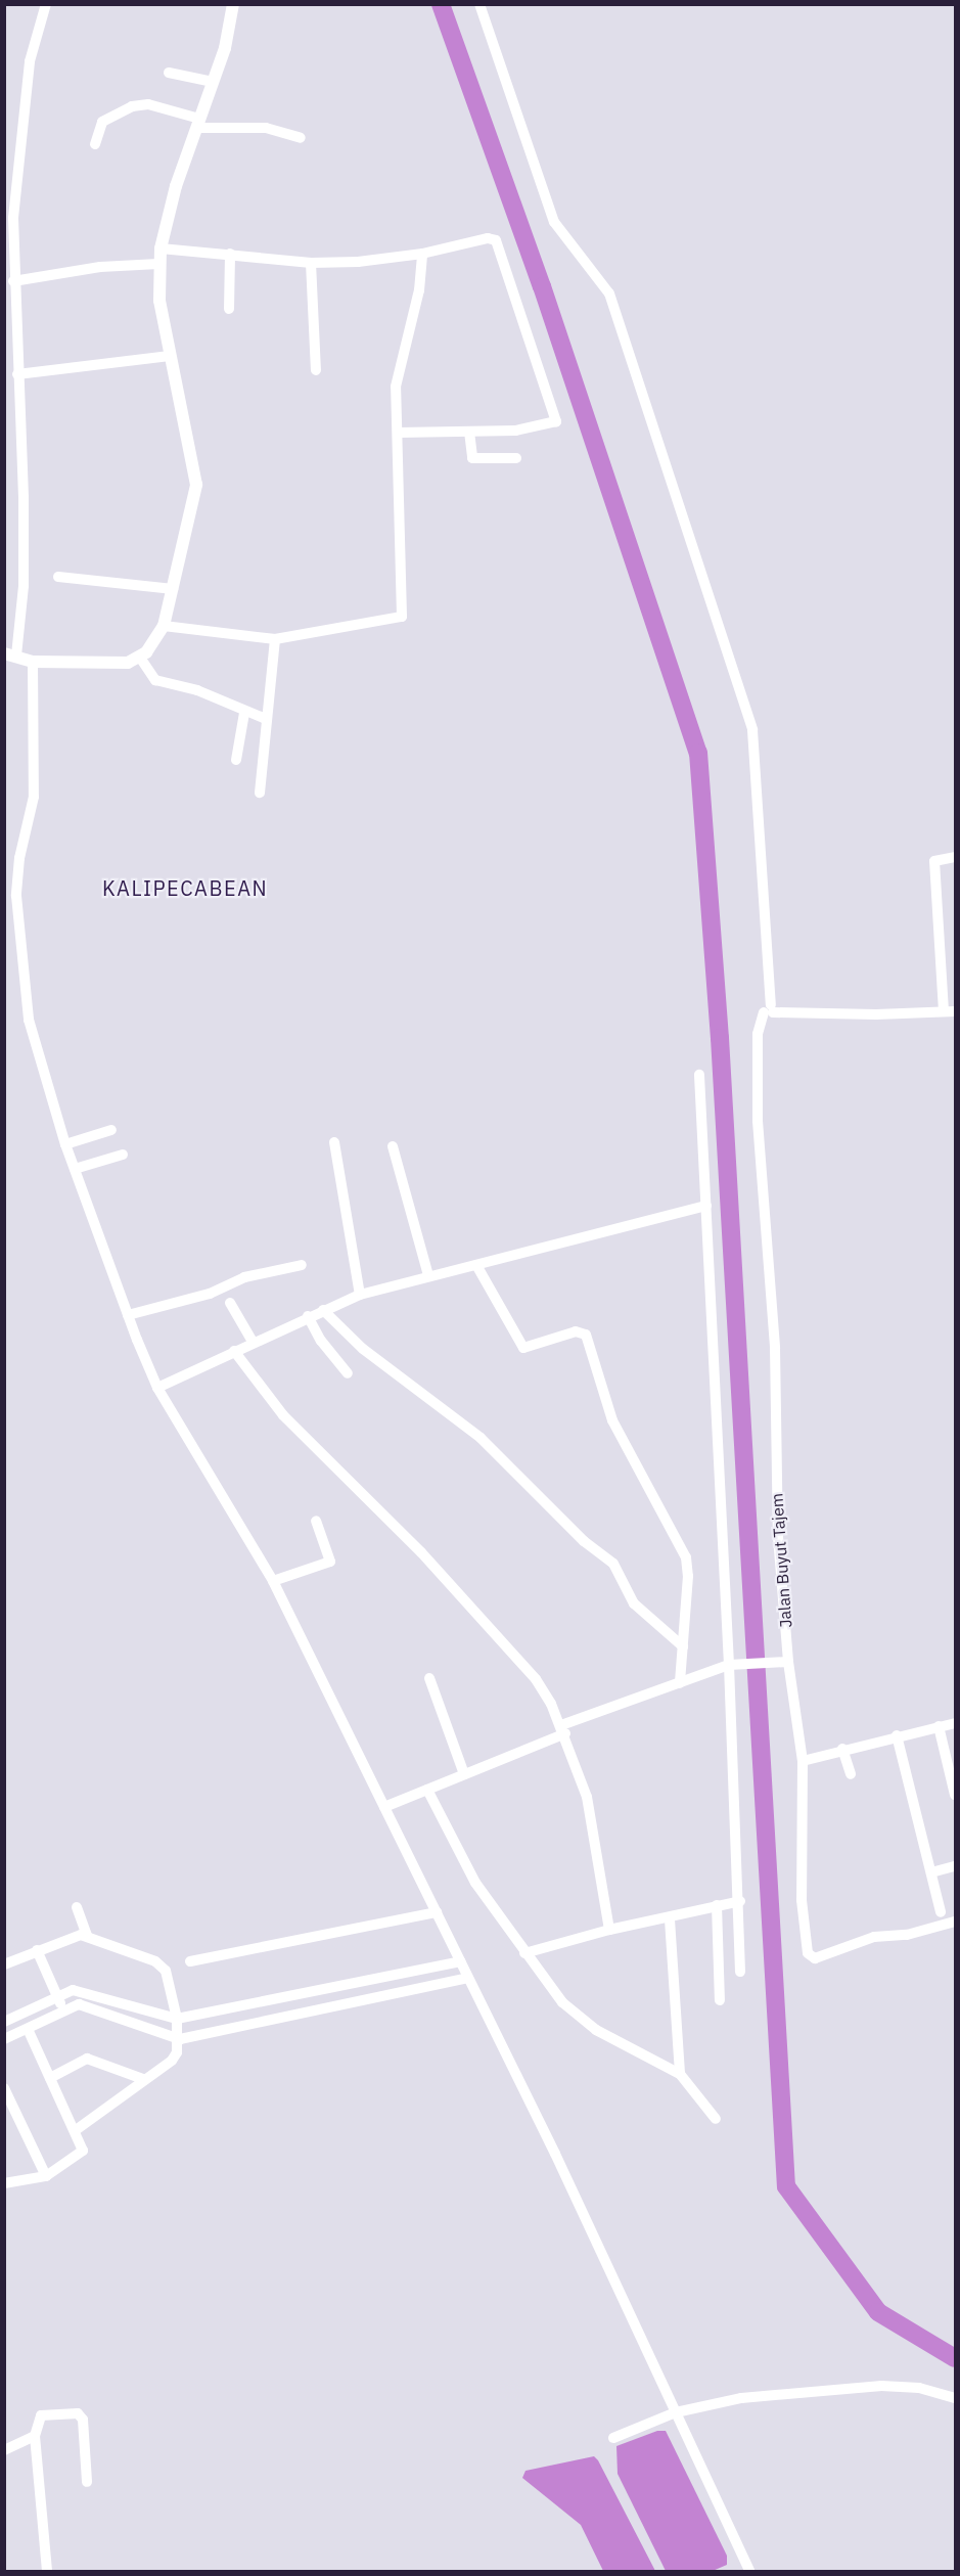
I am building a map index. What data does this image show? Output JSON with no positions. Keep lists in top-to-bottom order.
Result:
{
  "streets": {
    "street": ["Jalan Buyut Tajem"]
  },
  "districts": ["KALIPECABEAN"]
}
